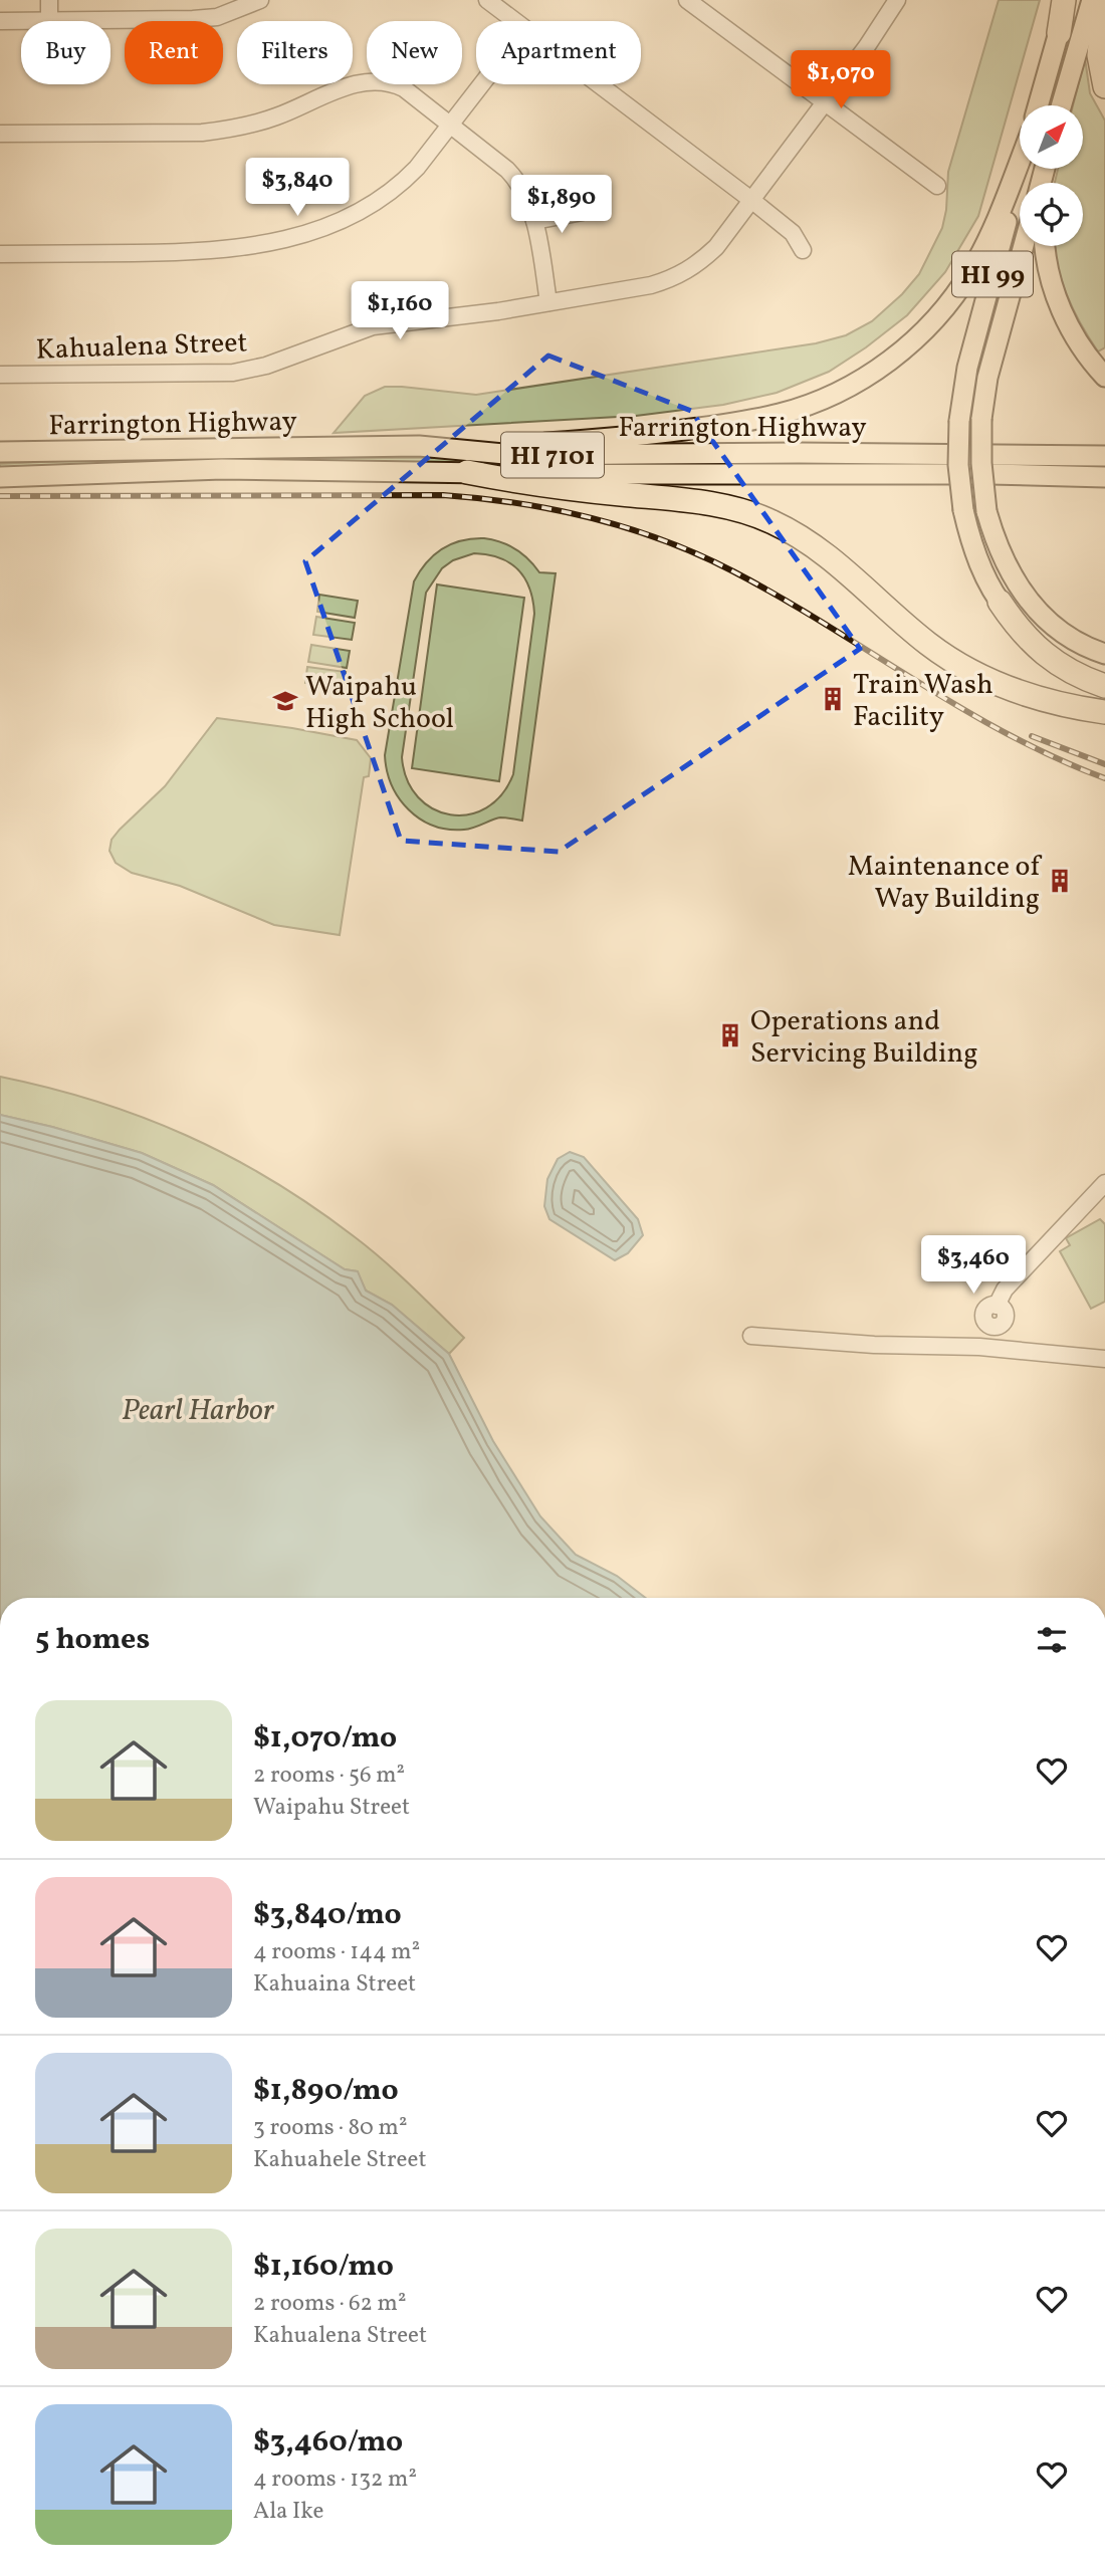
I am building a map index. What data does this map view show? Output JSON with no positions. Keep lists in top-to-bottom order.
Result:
{
  "streets": {
    "main road": ["HI 99", "Farrington Highway", "HI 7101"],
    "street": ["Kahualena Street"]
  },
  "water": ["Pearl Harbor"],
  "places": {
    "building": ["Train Wash Facility", "Maintenance of Way Building", "Operations and Servicing Building"],
    "school or university": ["Waipahu High School"]
  },
  "north": "top right",
  "page": {
    "chip": [
      "Buy",
      "Rent",
      "Filters",
      "New",
      "Apartment"
    ],
    "price": [
      "$1,070",
      "$3,840",
      "$1,890",
      "$1,160",
      "$3,460"
    ],
    "heading": "5 homes",
    "list": [
      {
        "name": "$1,070/mo",
        "note": "2 rooms · 56 m² · Waipahu Street"
      },
      {
        "name": "$3,840/mo",
        "note": "4 rooms · 144 m² · Kahuaina Street"
      },
      {
        "name": "$1,890/mo",
        "note": "3 rooms · 80 m² · Kahuahele Street"
      },
      {
        "name": "$1,160/mo",
        "note": "2 rooms · 62 m² · Kahualena Street"
      },
      {
        "name": "$3,460/mo",
        "note": "4 rooms · 132 m² · Ala Ike"
      }
    ]
  }
}
